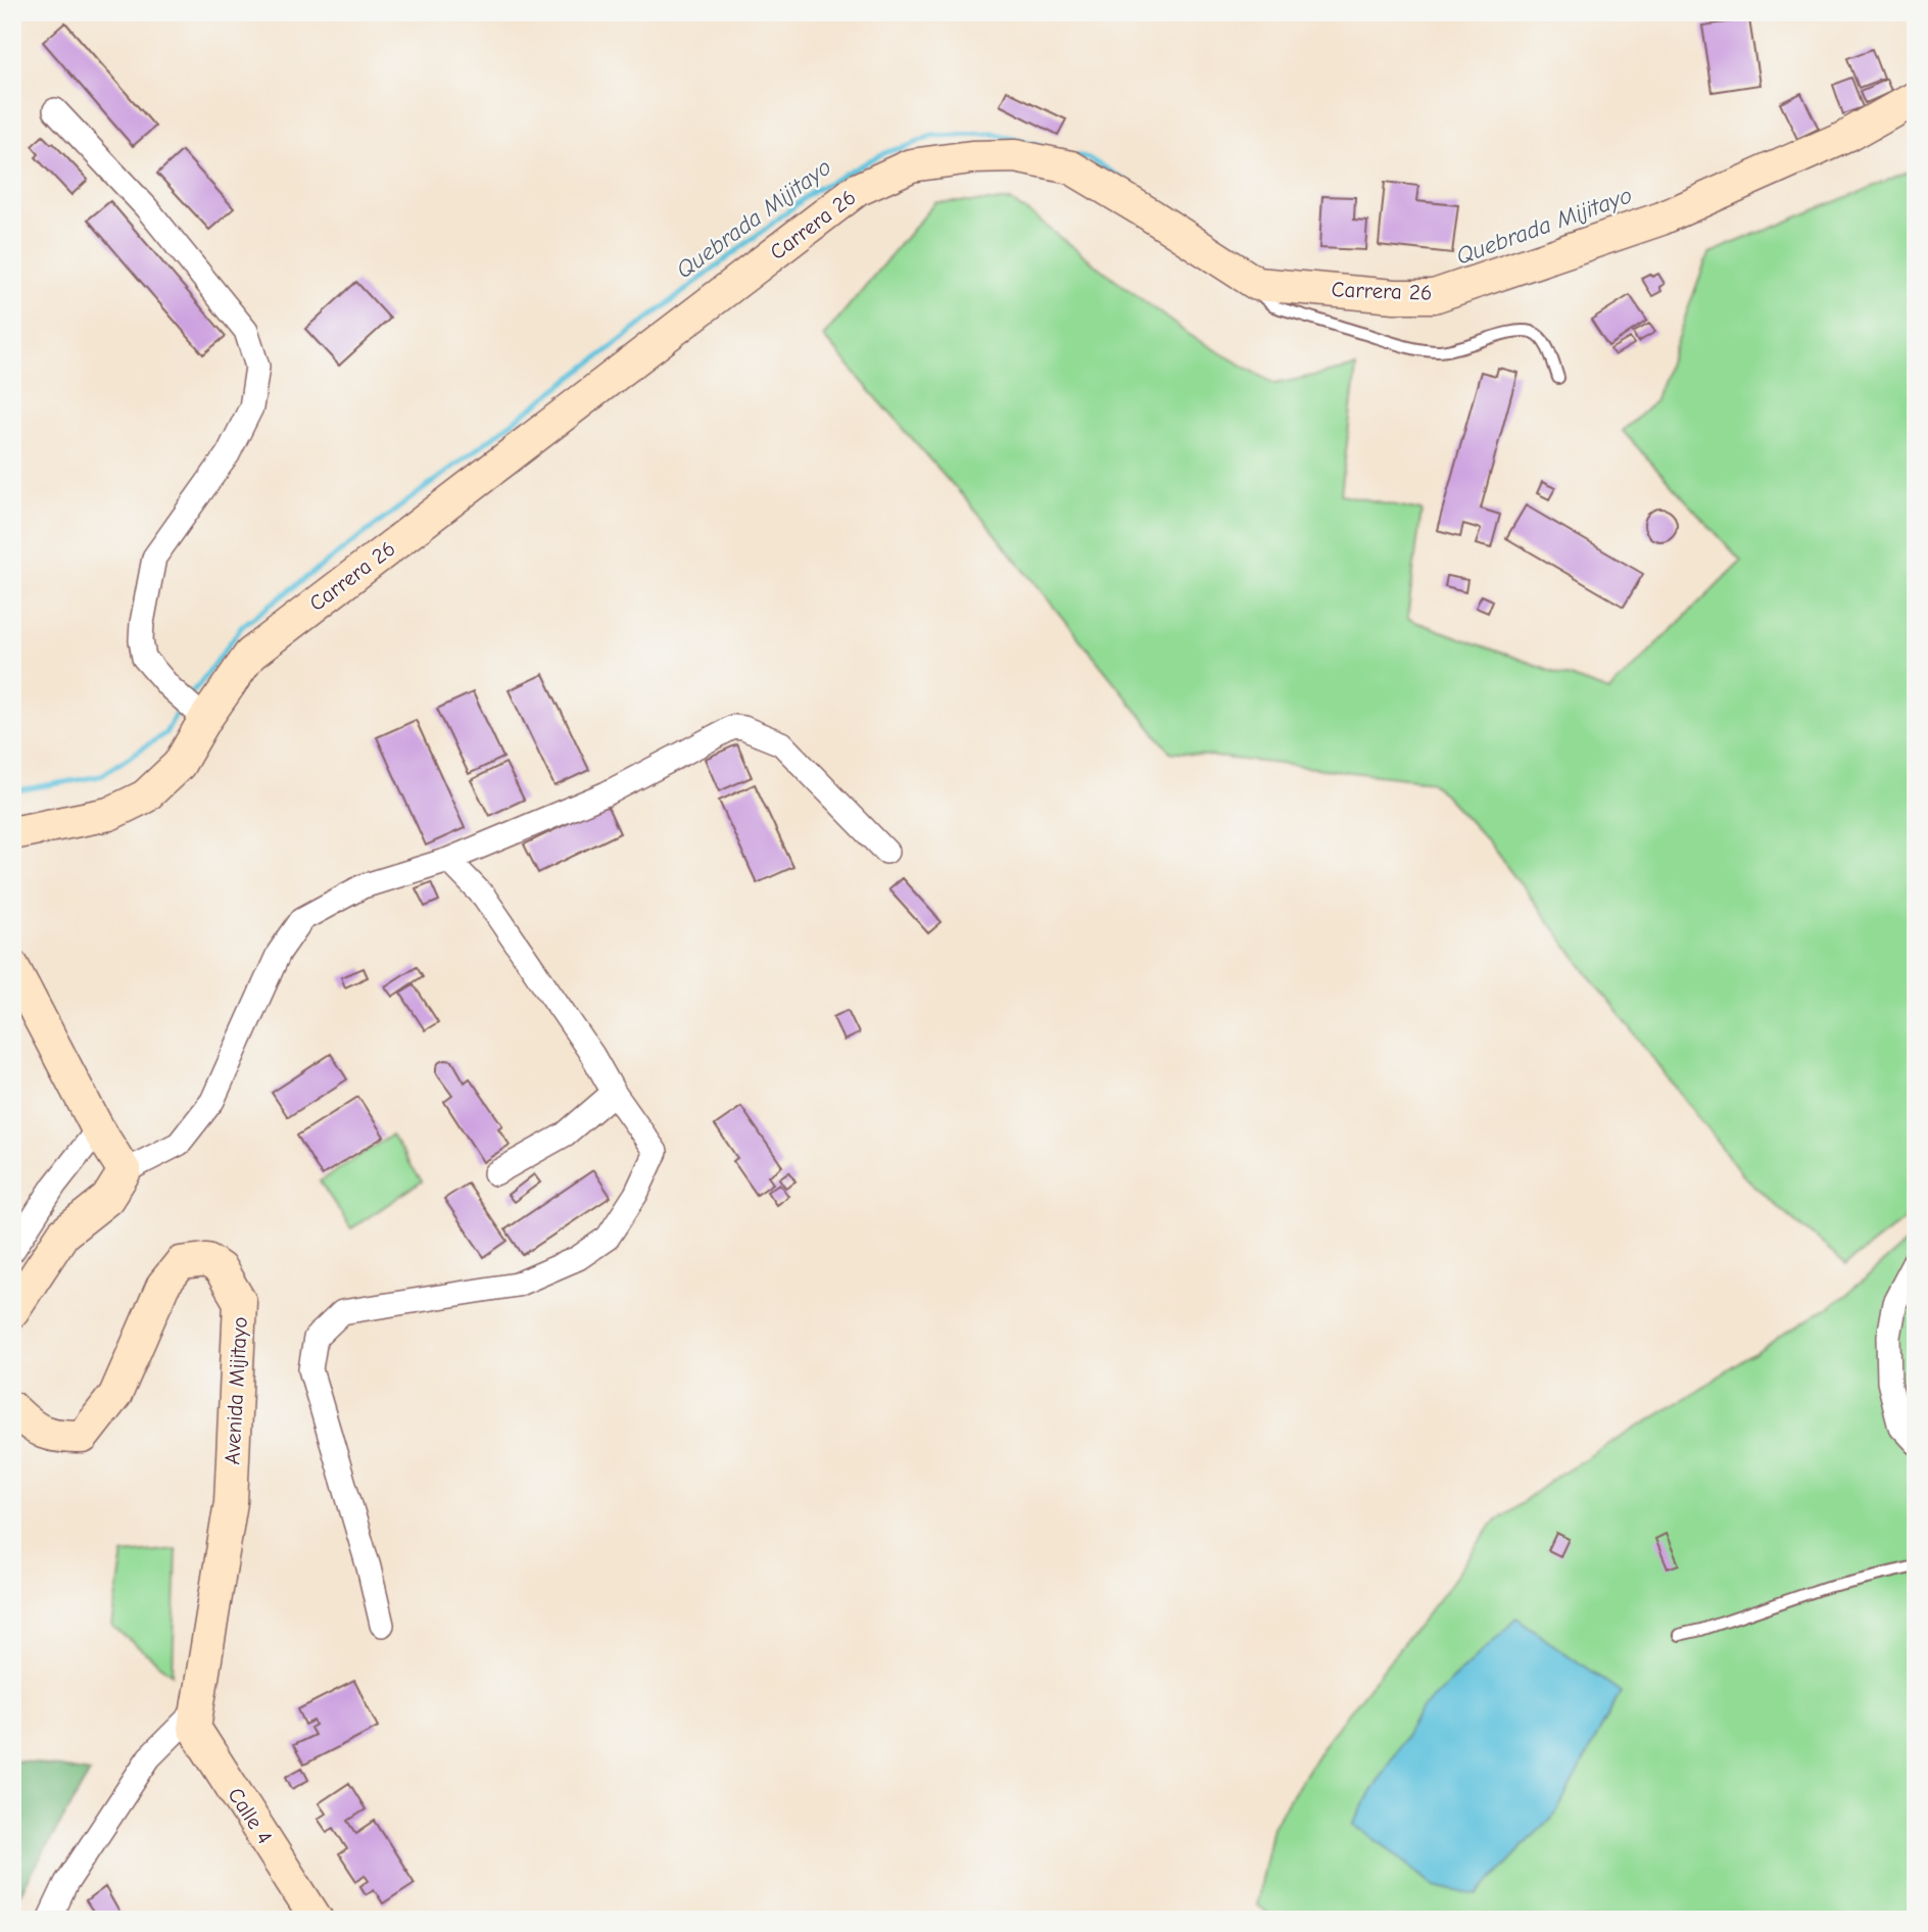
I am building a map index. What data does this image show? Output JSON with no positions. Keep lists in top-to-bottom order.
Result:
{
  "streets": {
    "street": ["Carrera 26", "Avenida Mijitayo", "Calle 4"]
  },
  "crossings": [
    ["Avenida Mijitayo", "Calle 4"]
  ],
  "water": ["Quebrada Mijitayo"]
}
